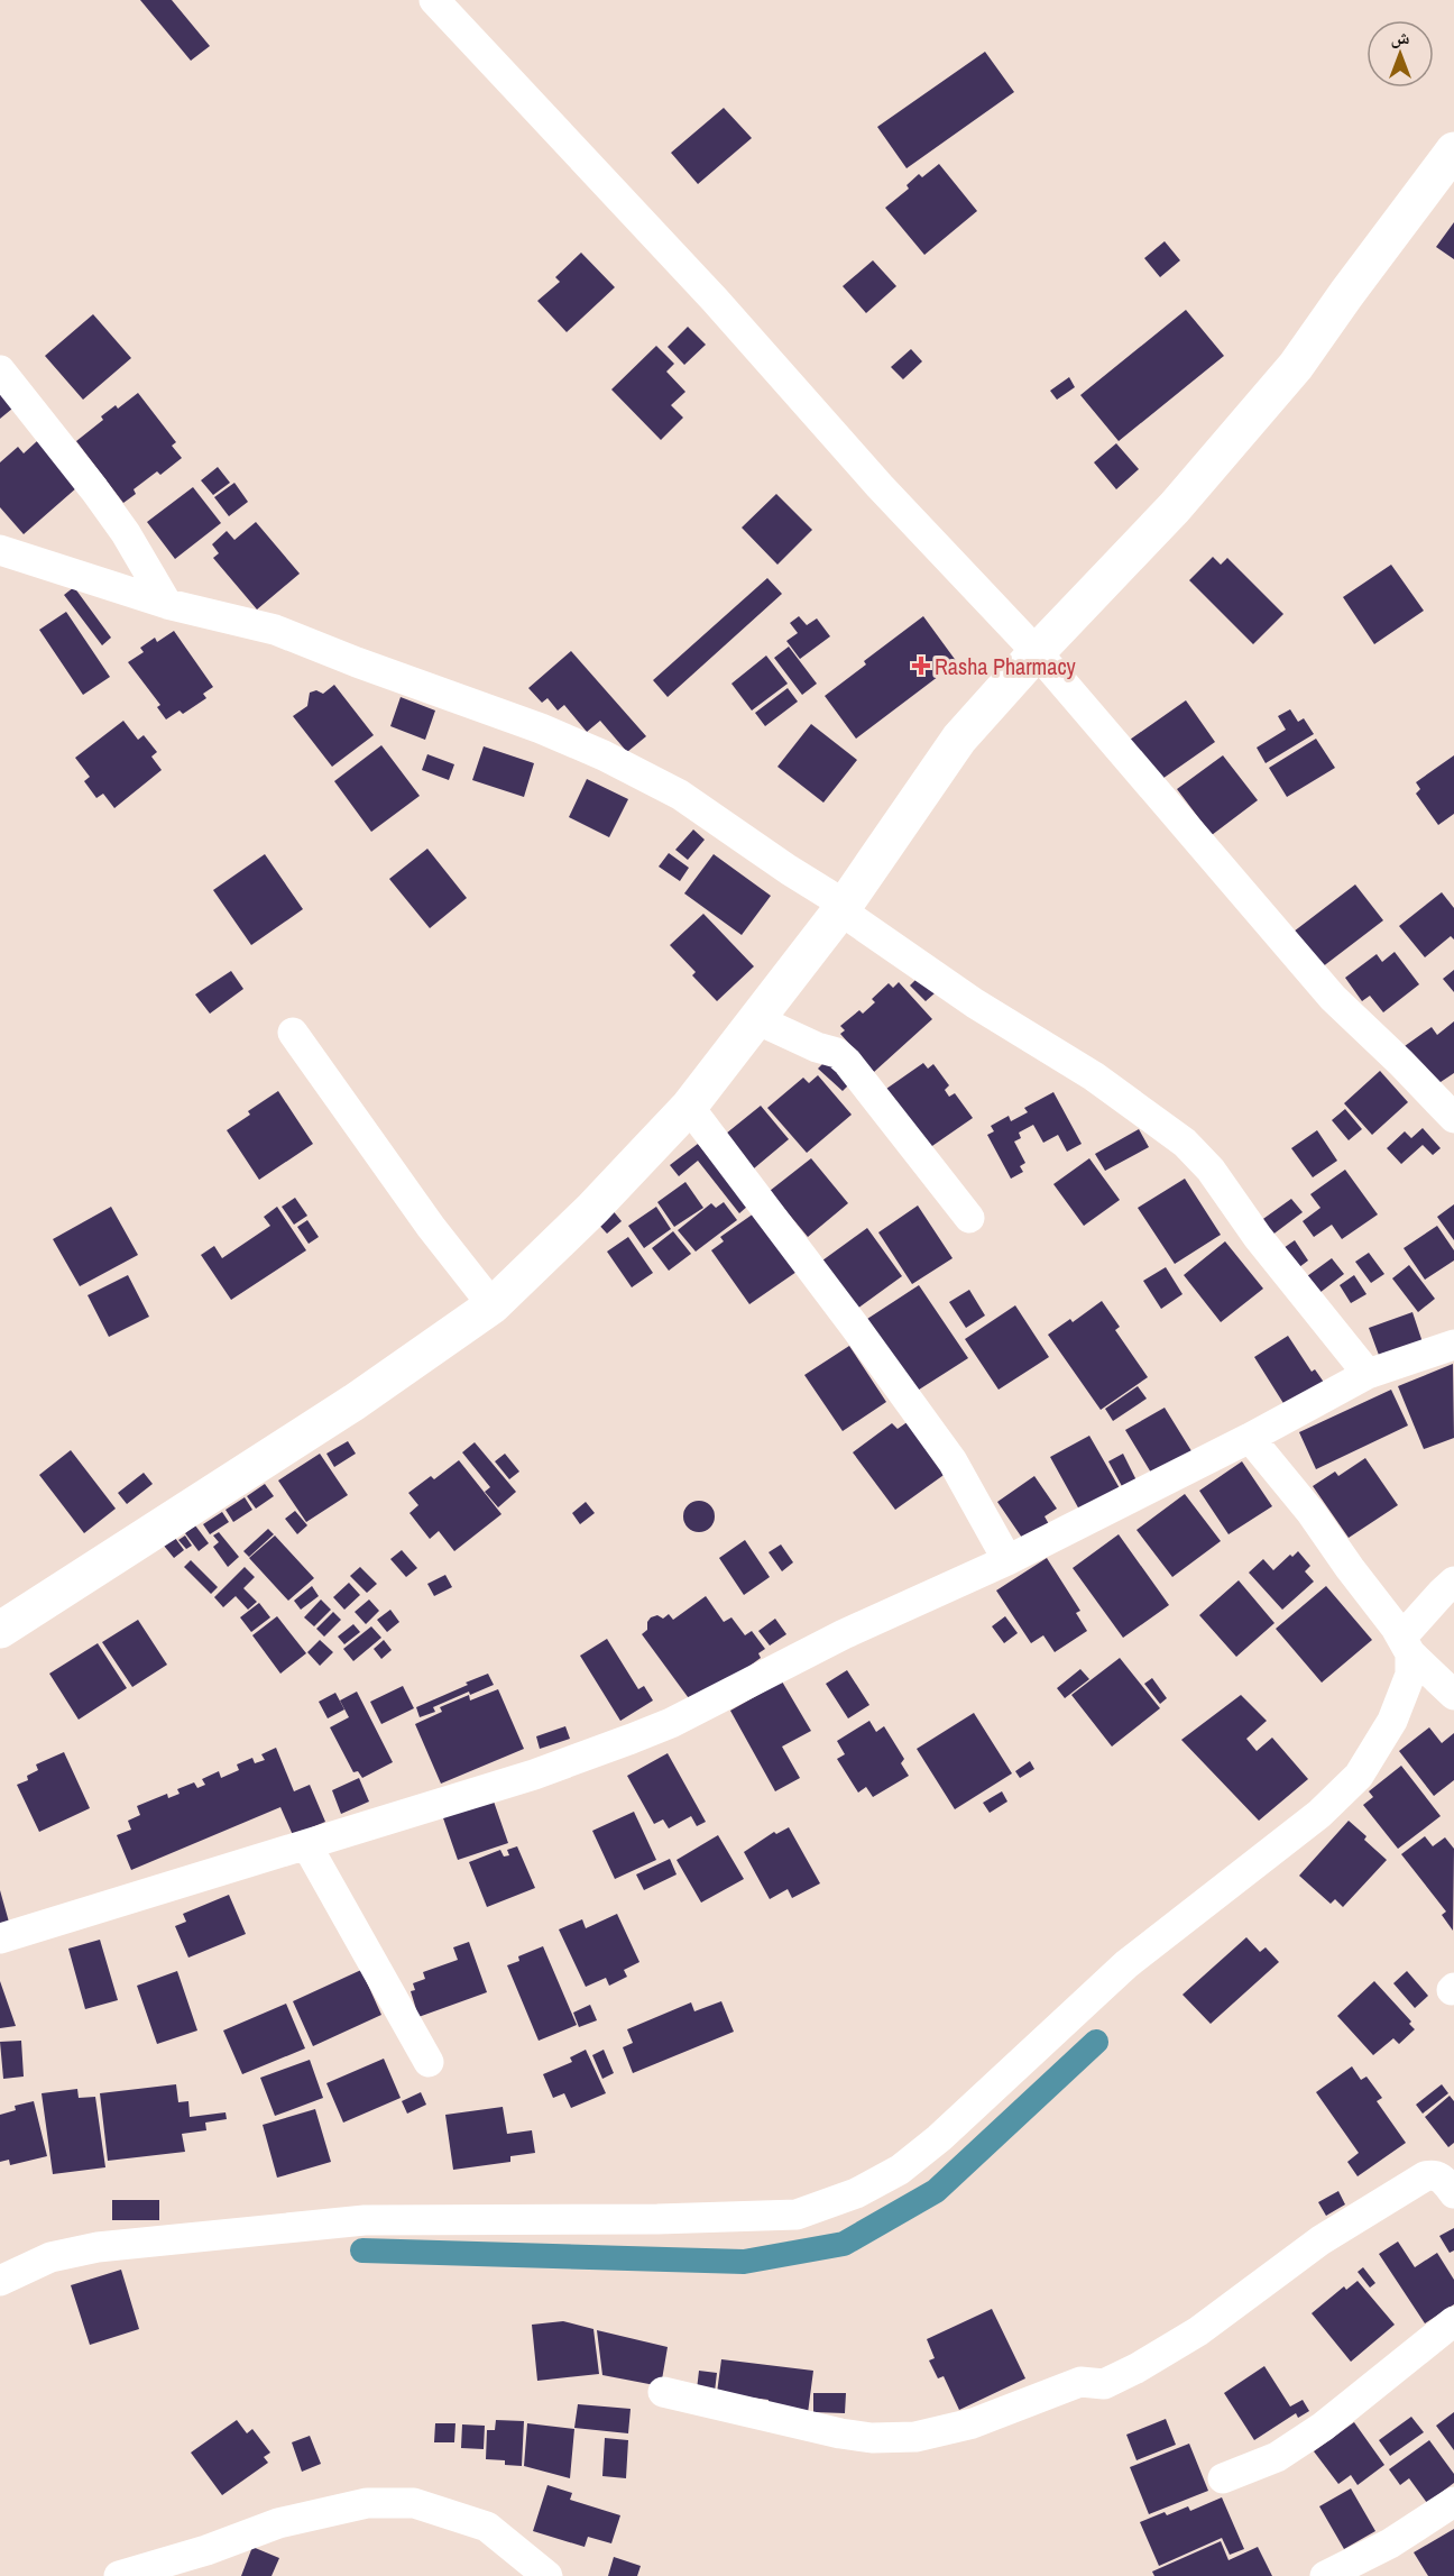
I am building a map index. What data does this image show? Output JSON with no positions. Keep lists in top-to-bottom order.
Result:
{
  "places": {
    "health": ["Rasha Pharmacy"]
  },
  "north": "top"
}
